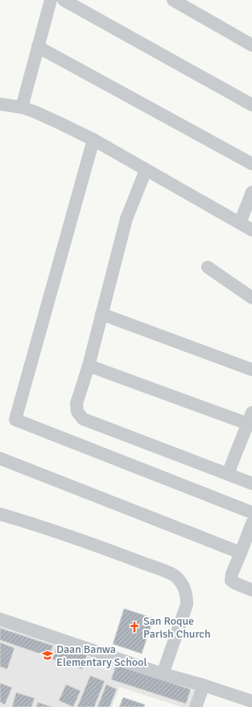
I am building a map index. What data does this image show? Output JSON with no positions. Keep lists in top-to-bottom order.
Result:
{
  "places": {
    "church": ["San Roque Parish Church"],
    "school or university": ["Daan Banwa Elementary School"]
  }
}
